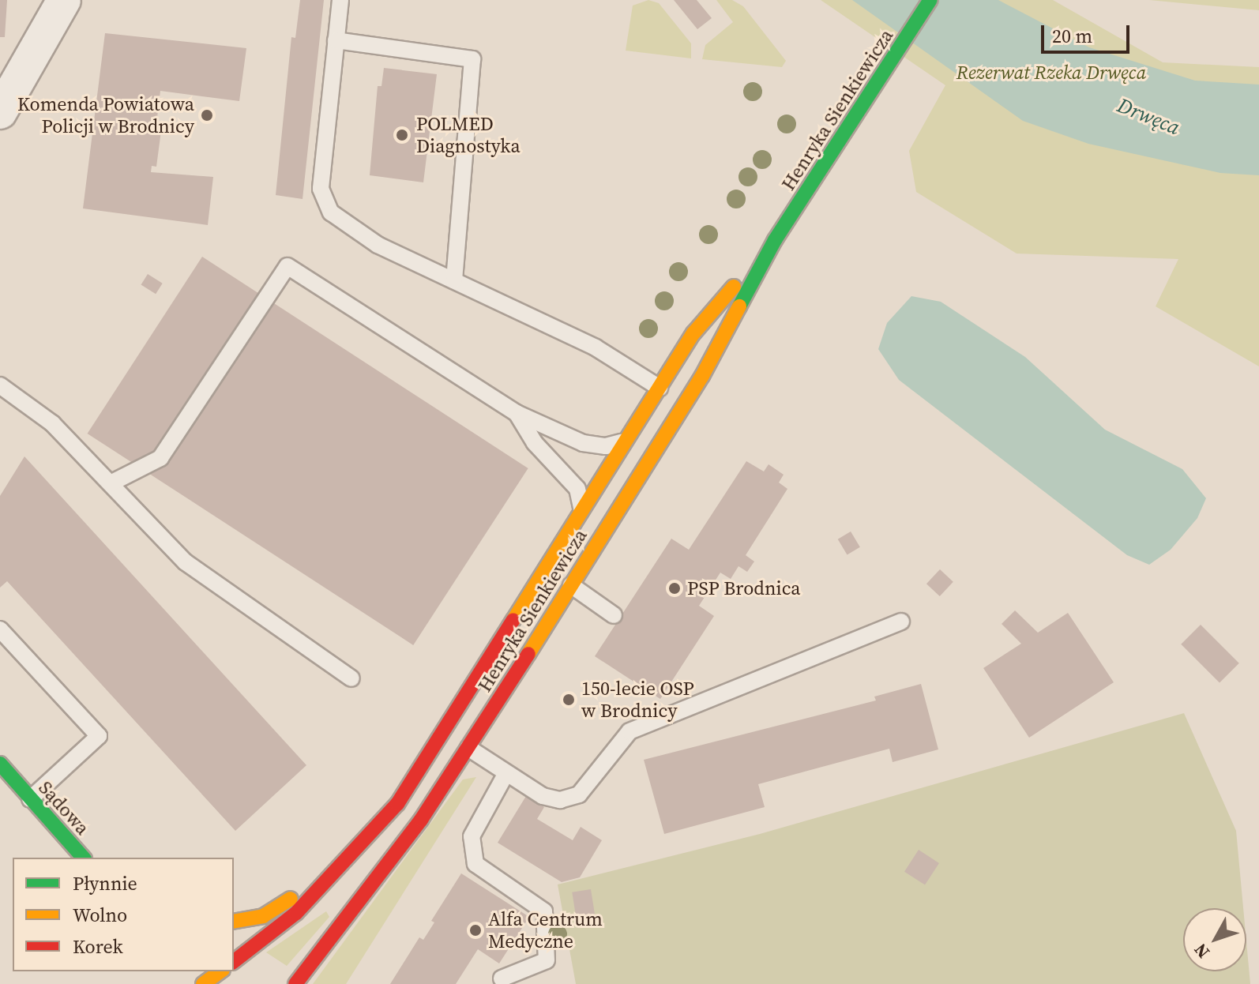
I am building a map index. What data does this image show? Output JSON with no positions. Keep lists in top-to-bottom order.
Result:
{
  "streets": {
    "main road": ["Henryka Sienkiewicza", "Sądowa"]
  },
  "water": ["Drwęca"],
  "parks": ["Rezerwat Rzeka Drwęca"],
  "places": [
    "Komenda Powiatowa Policji w Brodnicy",
    "POLMED Diagnostyka",
    "PSP Brodnica",
    "150-lecie OSP w Brodnicy",
    "Alfa Centrum Medyczne"
  ],
  "legend": ["Płynnie", "Wolno", "Korek"],
  "scale_bar": "20 m",
  "north": "bottom left"
}
